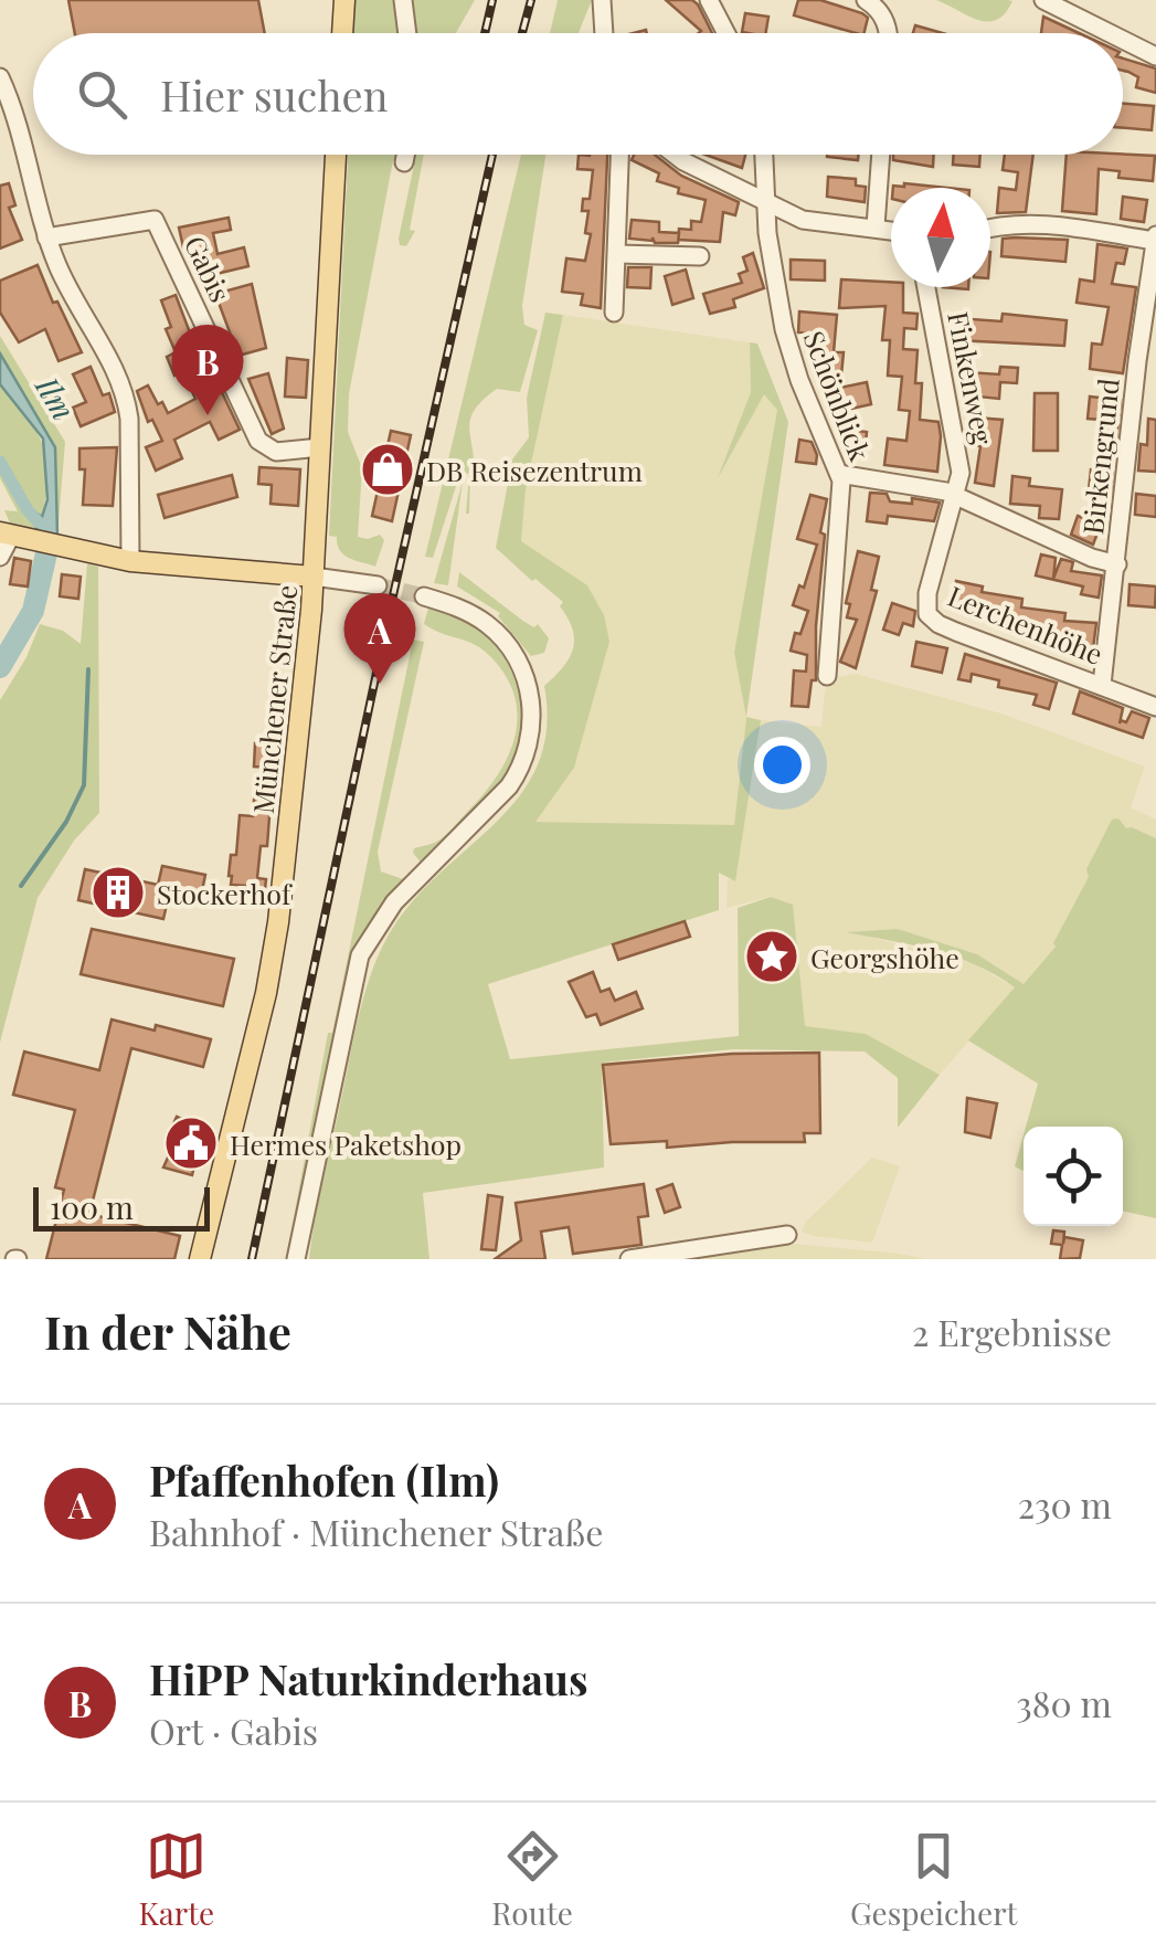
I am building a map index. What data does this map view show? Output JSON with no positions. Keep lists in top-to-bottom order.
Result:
{
  "streets": {
    "main road": ["Münchener Straße"],
    "street": [
      "Gabis",
      "Finkenweg",
      "Schönblick",
      "Birkengrund",
      "Lerchenhöhe"
    ]
  },
  "crossings": [
    ["Gabis", "Münchener Straße"],
    ["Finkenweg", "Lerchenhöhe"],
    ["Birkengrund", "Lerchenhöhe"]
  ],
  "water": ["Ilm"],
  "places": {
    "shop": ["DB Reisezentrum"],
    "building": ["Stockerhof"],
    "place": ["Georgshöhe"],
    "public building": ["Hermes Paketshop"]
  },
  "scale_bar": "100 m",
  "north": "top",
  "page": {
    "search": "Hier suchen",
    "pins": ["B", "A"],
    "scale": "100 m",
    "heading": ["In der Nähe", "2 Ergebnisse"],
    "list": [
      {
        "mark": "A",
        "name": "Pfaffenhofen (Ilm)",
        "note": "Bahnhof · Münchener Straße",
        "value": "230 m"
      },
      {
        "mark": "B",
        "name": "HiPP Naturkinderhaus",
        "note": "Ort · Gabis",
        "value": "380 m"
      }
    ],
    "nav": ["Karte", "Route", "Gespeichert"]
  }
}
